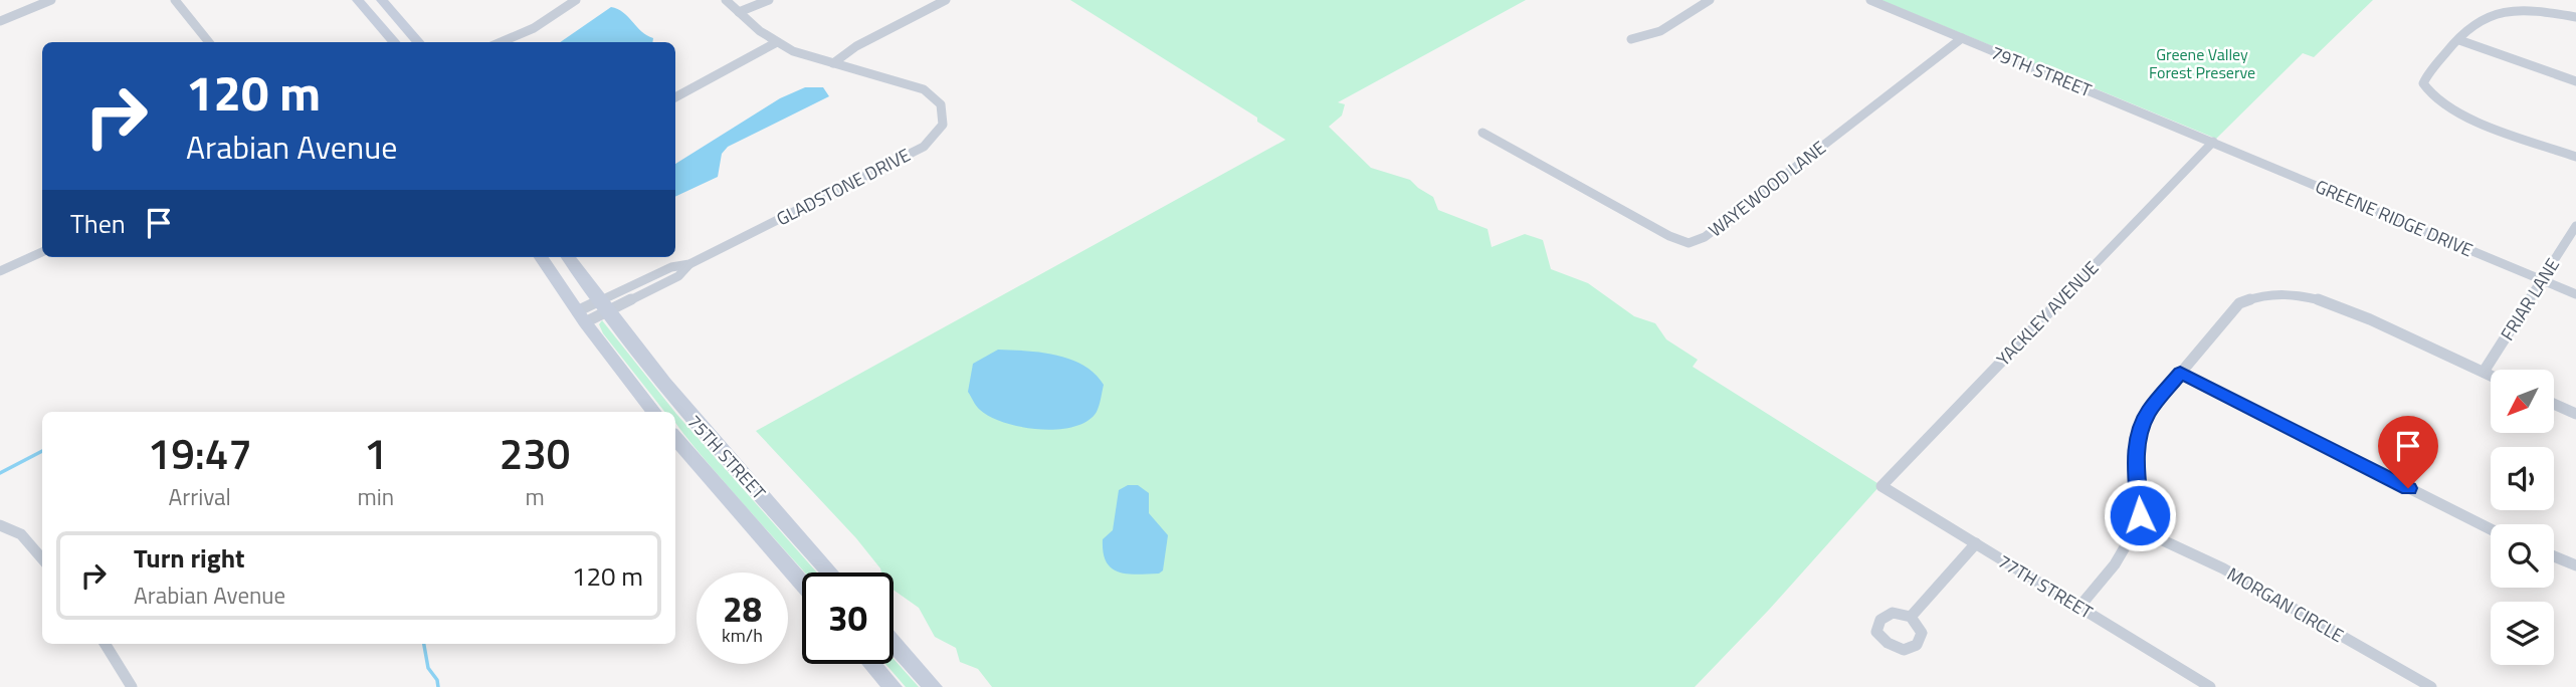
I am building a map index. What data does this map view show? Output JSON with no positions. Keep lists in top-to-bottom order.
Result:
{
  "streets": {
    "main road": ["75TH STREET"],
    "street": [
      "79TH STREET",
      "GLADSTONE DRIVE",
      "WAYEWOOD LANE",
      "GREENE RIDGE DRIVE",
      "FRIAR LANE",
      "YACKLEY AVENUE",
      "77TH STREET",
      "MORGAN CIRCLE"
    ]
  },
  "crossings": [
    ["79TH STREET", "WAYEWOOD LANE"],
    ["79TH STREET", "GREENE RIDGE DRIVE"],
    ["79TH STREET", "YACKLEY AVENUE"],
    ["GLADSTONE DRIVE", "75TH STREET"],
    ["GREENE RIDGE DRIVE", "FRIAR LANE"],
    ["GREENE RIDGE DRIVE", "YACKLEY AVENUE"],
    ["YACKLEY AVENUE", "77TH STREET"]
  ],
  "parks": ["Greene Valley Forest Preserve"],
  "north": "bottom left",
  "page": {
    "turn": ["120 m", "Arabian Avenue"],
    "then": "Then",
    "eta": [
      "19:47",
      "Arrival",
      "1",
      "min",
      "230",
      "m"
    ],
    "list": [
      {
        "name": "Turn right",
        "note": "Arabian Avenue",
        "value": "120 m"
      }
    ],
    "speed": "28 km/h",
    "limit": "30"
  }
}
